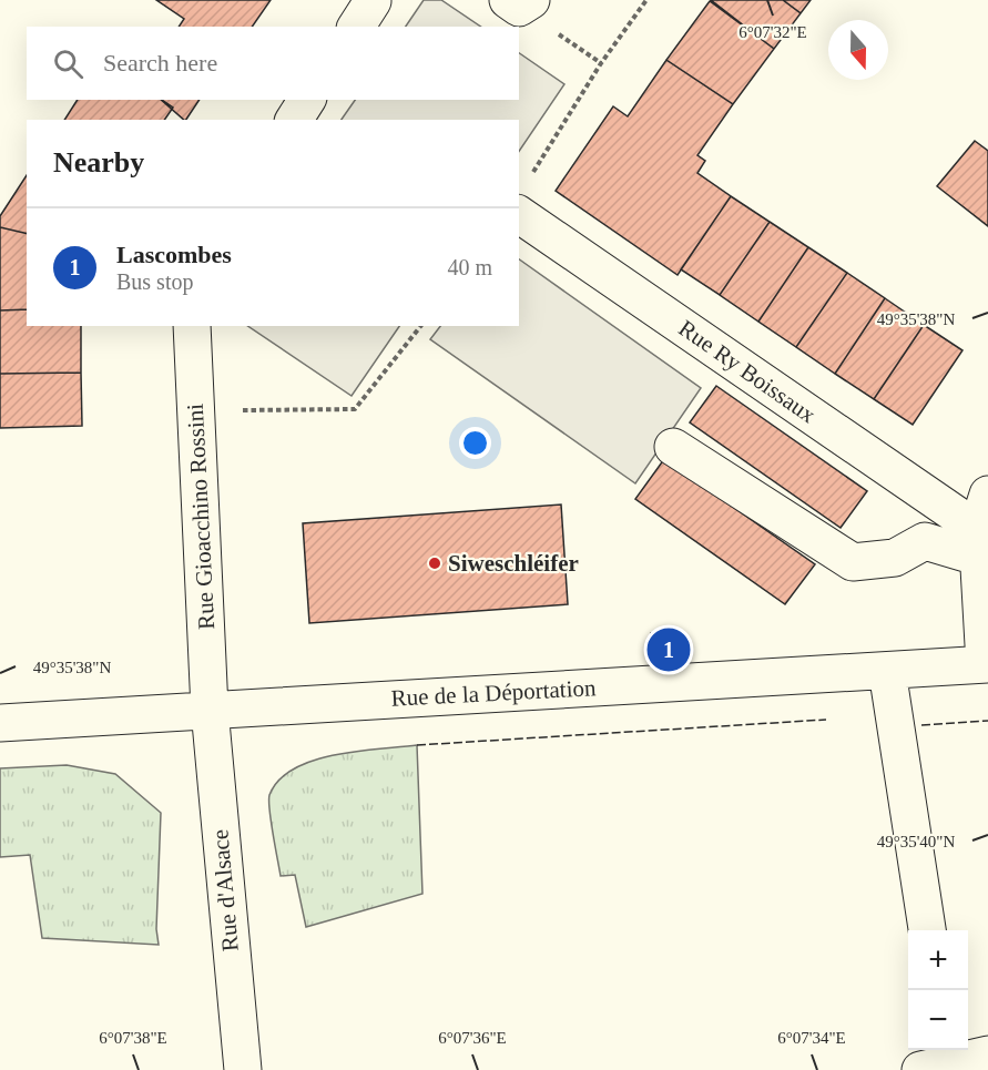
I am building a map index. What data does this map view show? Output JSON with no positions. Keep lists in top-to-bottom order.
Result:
{
  "streets": {
    "street": [
      "Rue Ry Boissaux",
      "Rue Gioacchino Rossini",
      "Rue de la Déportation",
      "Rue d'Alsace"
    ]
  },
  "crossings": [
    ["Rue Gioacchino Rossini", "Rue de la Déportation"],
    ["Rue Gioacchino Rossini", "Rue d'Alsace"],
    ["Rue de la Déportation", "Rue d'Alsace"]
  ],
  "places": ["Siweschléifer"],
  "north": "bottom",
  "page": {
    "search": "Search here",
    "heading": "Nearby",
    "list": [
      {
        "mark": "1",
        "name": "Lascombes",
        "note": "Bus stop",
        "value": "40 m"
      }
    ],
    "pins": "1",
    "map_buttons": ["+", "−"]
  },
  "coordinates": [
    "6°07'32\"E",
    "49°35'38\"N",
    "49°35'40\"N",
    "6°07'38\"E",
    "6°07'36\"E",
    "6°07'34\"E"
  ]
}
